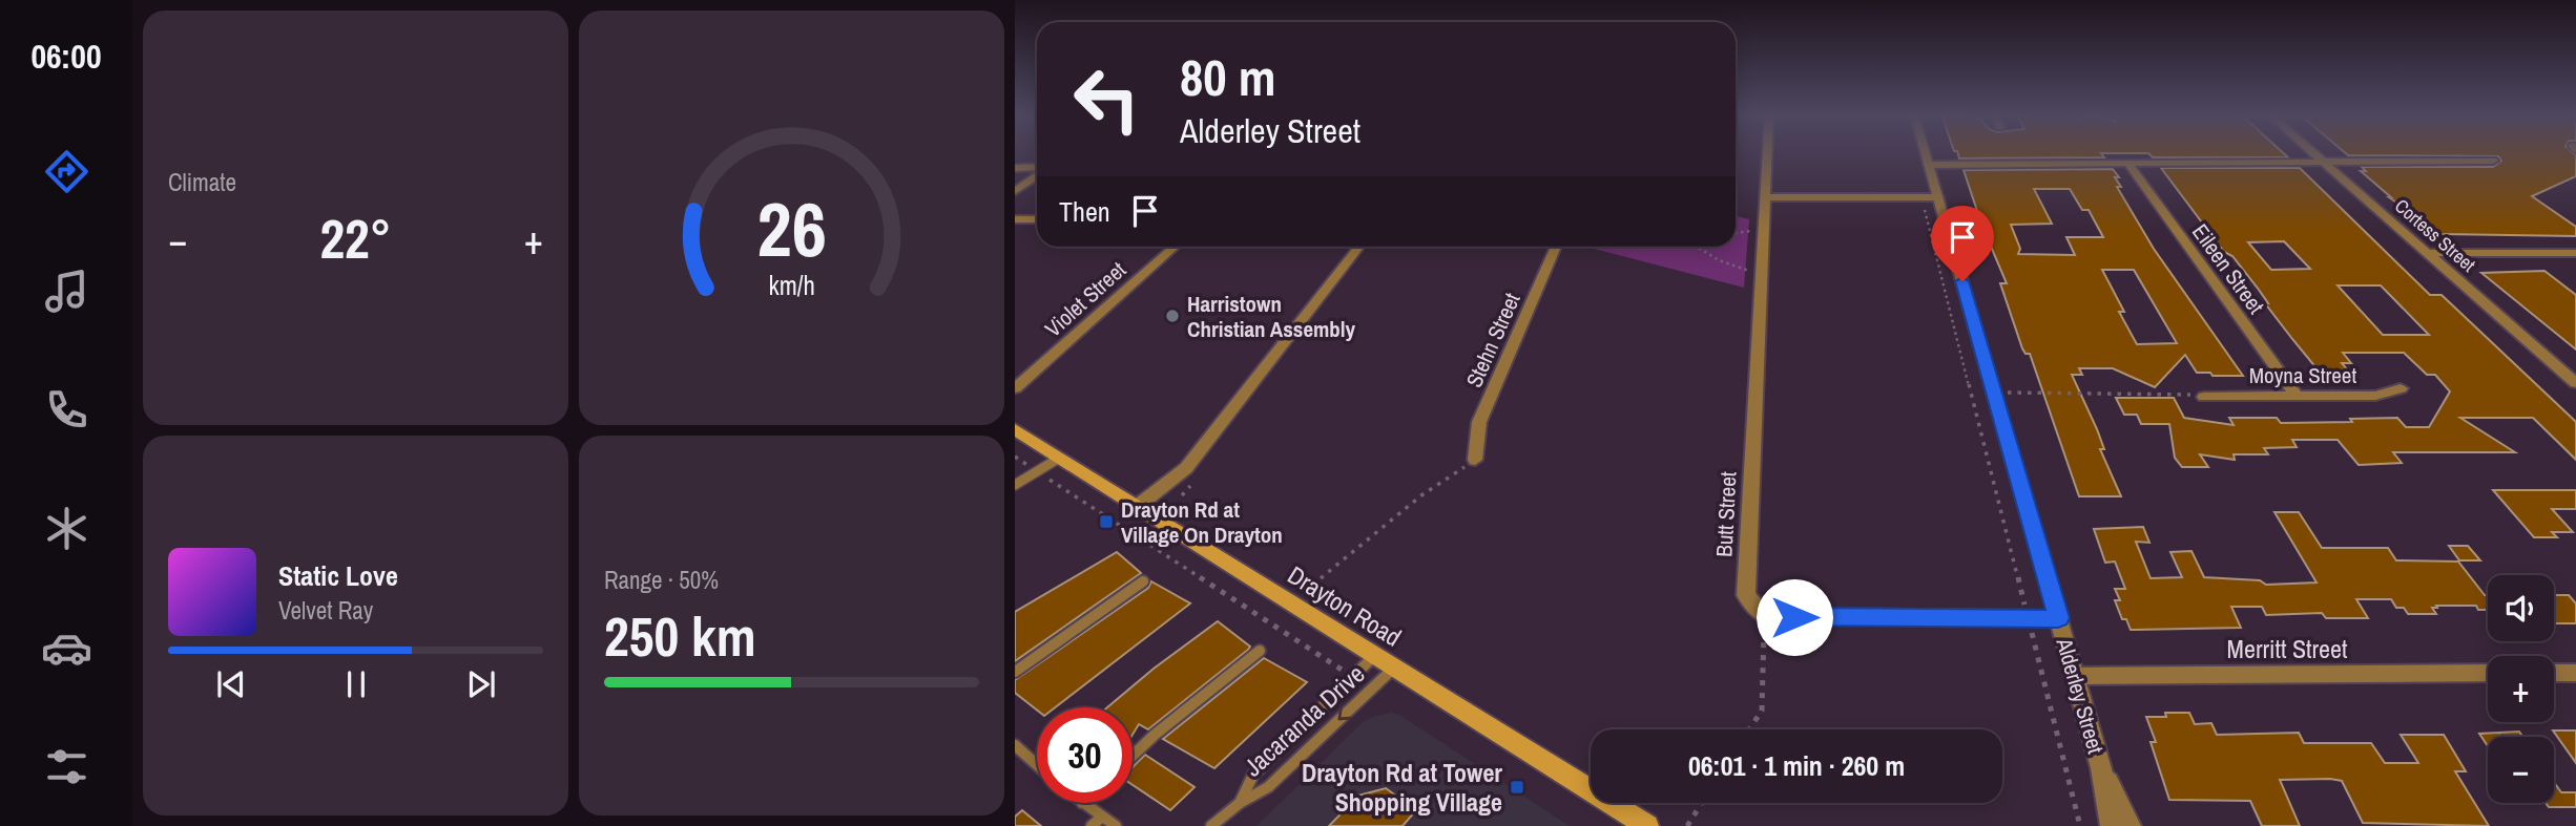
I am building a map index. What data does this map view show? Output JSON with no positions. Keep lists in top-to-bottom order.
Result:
{
  "streets": {
    "main road": ["Drayton Road"],
    "street": [
      "Cortess Street",
      "Eileen Street",
      "Violet Street",
      "Stehn Street",
      "Moyna Street",
      "Butt Street",
      "Merritt Street",
      "Alderley Street"
    ],
    "lane": ["Jacaranda Drive"]
  },
  "crossings": [
    ["Eileen Street", "Moyna Street"],
    ["Drayton Road", "Jacaranda Drive"],
    ["Merritt Street", "Alderley Street"]
  ],
  "places": {
    "other": ["Harristown Christian Assembly"],
    "transit": ["Drayton Rd at Village On Drayton", "Drayton Rd at Tower Shopping Village"]
  },
  "page": {
    "tabs": "06:00",
    "tile": [
      "Climate",
      ["Range · 50%", "250 km"]
    ],
    "turn": ["80 m", "Alderley Street"],
    "then": "Then",
    "heat": ["−", "22°", "+"],
    "song": ["Static Love", "Velvet Ray"],
    "map_buttons": ["+", "−"],
    "limit": "30",
    "trip": "06:01 · 1 min · 260 m",
    "gauge": ["26", "km/h"]
  }
}
